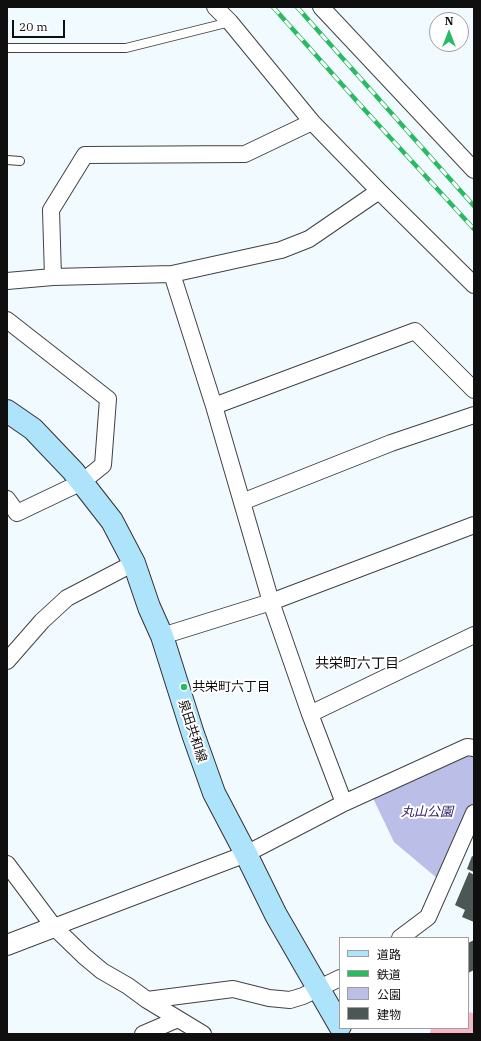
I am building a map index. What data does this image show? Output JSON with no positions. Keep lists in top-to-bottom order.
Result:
{
  "streets": {
    "main road": ["泉田共和線"]
  },
  "districts": ["共栄町六丁目"],
  "parks": ["丸山公園"],
  "places": ["共栄町六丁目"],
  "legend": [
    "道路",
    "鉄道",
    "公園",
    "建物"
  ],
  "scale_bar": "20 m",
  "north": "top"
}
